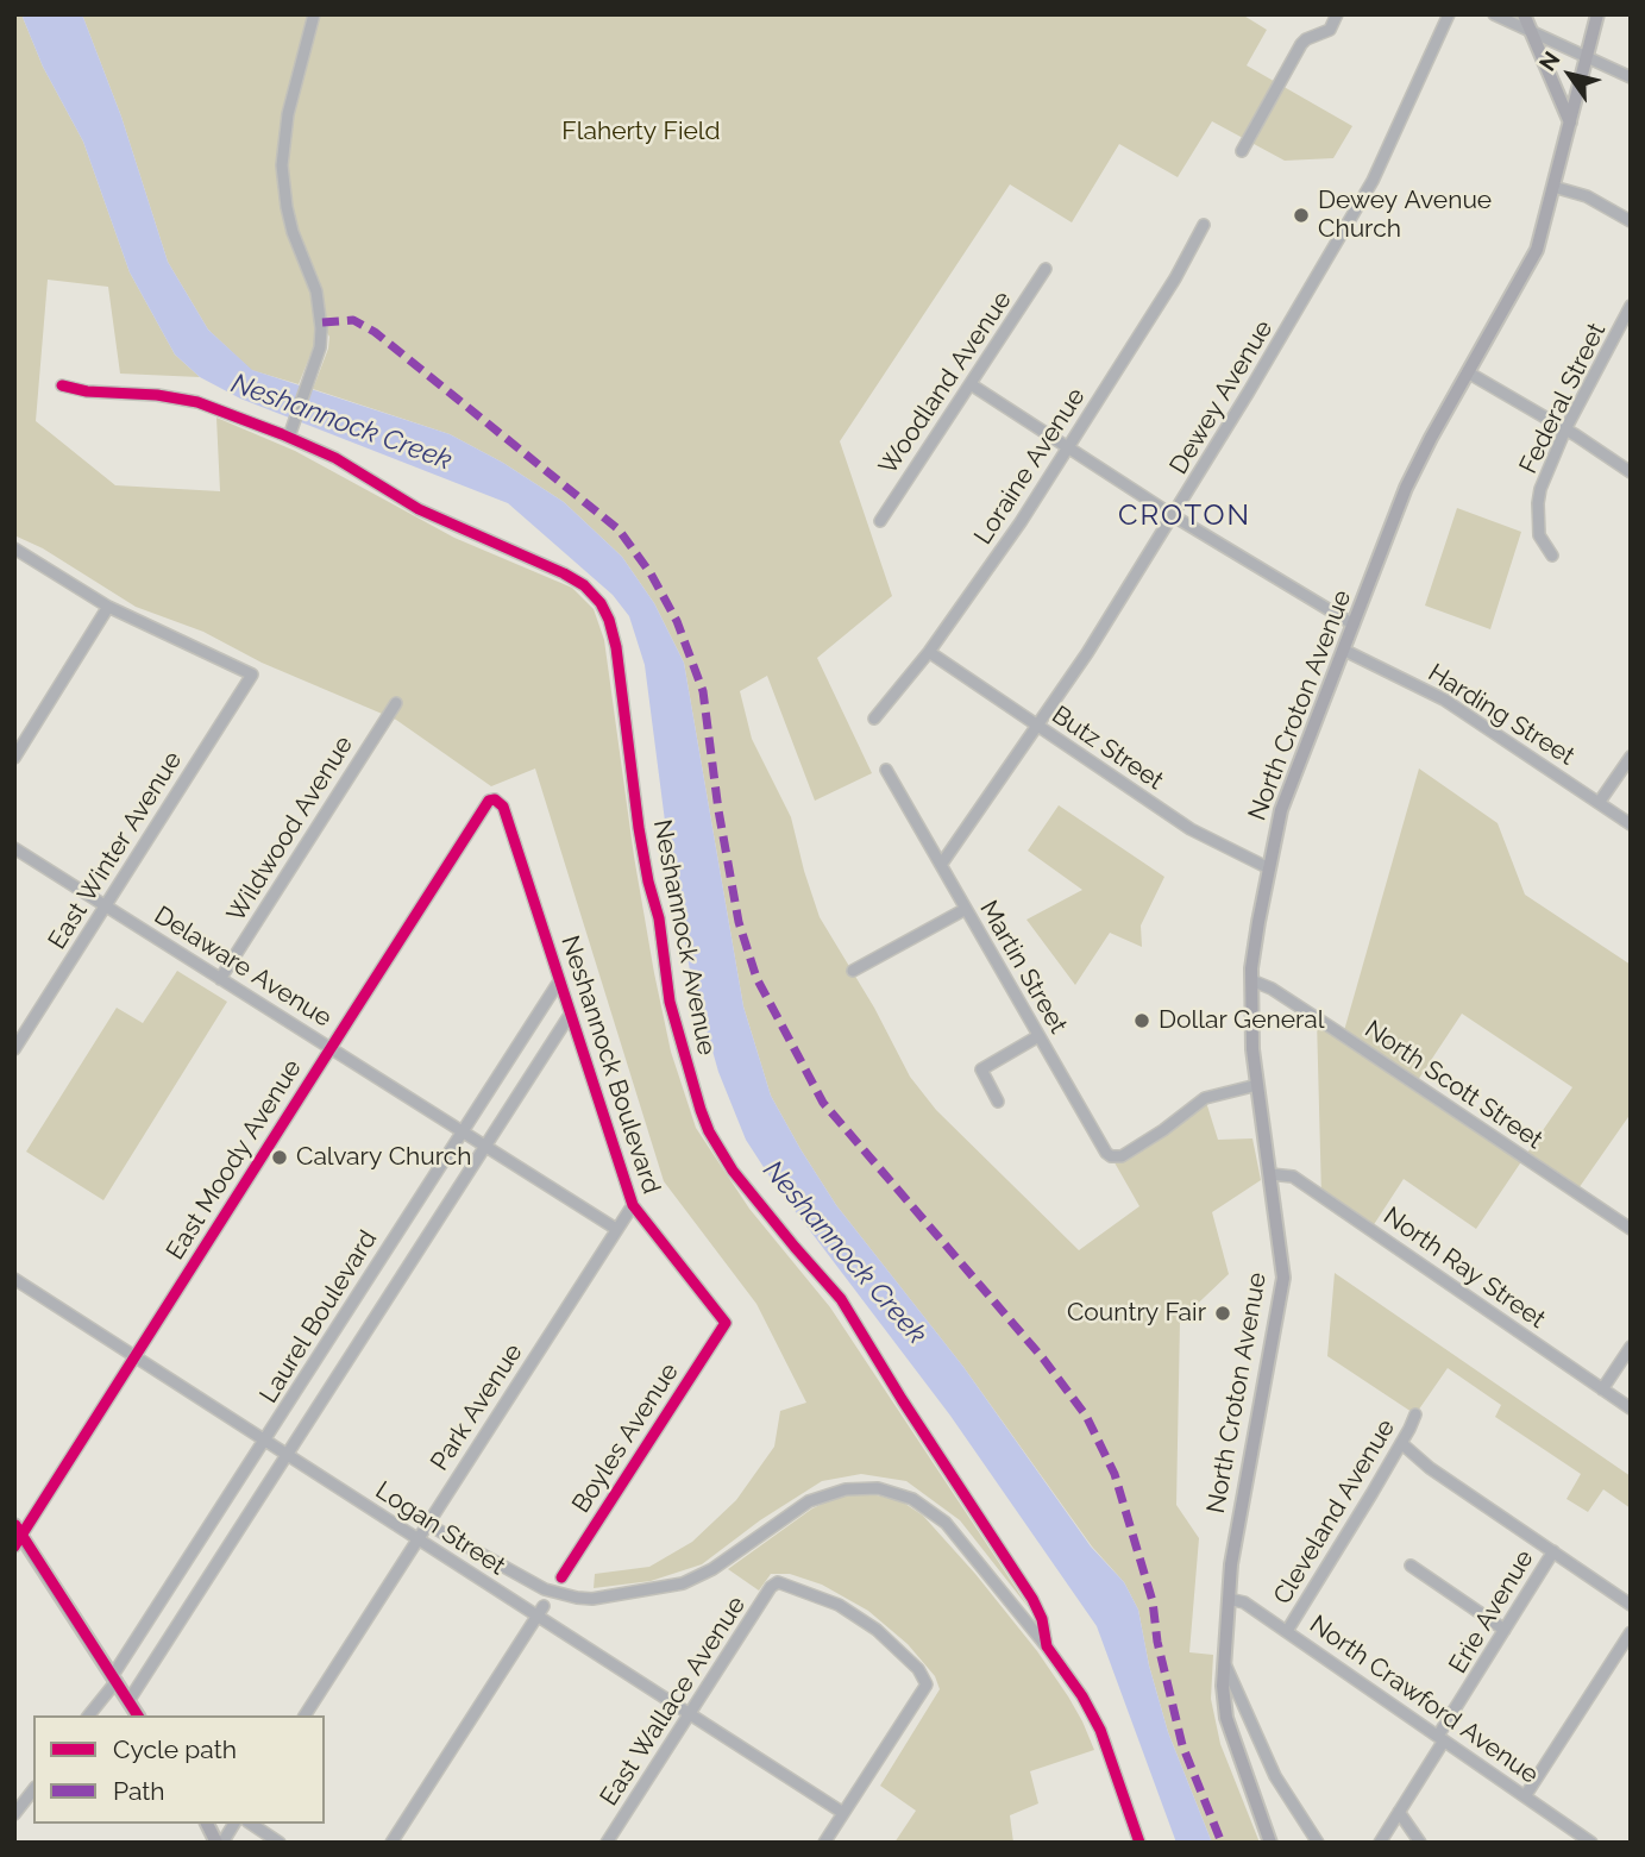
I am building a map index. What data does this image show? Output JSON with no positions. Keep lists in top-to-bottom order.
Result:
{
  "streets": {
    "main road": ["North Croton Avenue"],
    "street": [
      "Woodland Avenue",
      "Dewey Avenue",
      "Federal Street",
      "Loraine Avenue",
      "Harding Street",
      "Butz Street",
      "Wildwood Avenue",
      "East Winter Avenue",
      "Neshannock Avenue",
      "Delaware Avenue",
      "Martin Street",
      "Neshannock Boulevard",
      "North Scott Street",
      "East Moody Avenue",
      "North Ray Street",
      "Laurel Boulevard",
      "Park Avenue",
      "Boyles Avenue",
      "Cleveland Avenue",
      "Logan Street",
      "Erie Avenue",
      "North Crawford Avenue",
      "East Wallace Avenue"
    ]
  },
  "crossings": [
    ["Dewey Avenue", "Butz Street"],
    ["Dewey Avenue", "Martin Street"],
    ["Loraine Avenue", "Butz Street"],
    ["North Croton Avenue", "Harding Street"],
    ["North Croton Avenue", "Butz Street"],
    ["North Croton Avenue", "Martin Street"],
    ["North Croton Avenue", "North Scott Street"],
    ["North Croton Avenue", "North Ray Street"],
    ["North Croton Avenue", "North Crawford Avenue"],
    ["Wildwood Avenue", "Delaware Avenue"],
    ["East Winter Avenue", "Delaware Avenue"],
    ["Delaware Avenue", "East Moody Avenue"],
    ["Delaware Avenue", "Laurel Boulevard"],
    ["Delaware Avenue", "Park Avenue"],
    ["Neshannock Boulevard", "East Moody Avenue"],
    ["Neshannock Boulevard", "Laurel Boulevard"],
    ["Neshannock Boulevard", "Park Avenue"],
    ["Neshannock Boulevard", "Boyles Avenue"],
    ["East Moody Avenue", "Logan Street"],
    ["Laurel Boulevard", "Logan Street"],
    ["Park Avenue", "Logan Street"],
    ["Cleveland Avenue", "North Crawford Avenue"],
    ["Logan Street", "East Wallace Avenue"],
    ["Erie Avenue", "North Crawford Avenue"]
  ],
  "districts": ["CROTON"],
  "water": ["Neshannock Creek"],
  "parks": ["Flaherty Field"],
  "places": [
    "Dewey Avenue Church",
    "Dollar General",
    "Calvary Church",
    "Country Fair"
  ],
  "legend": ["Cycle path", "Path"],
  "north": "top left"
}
